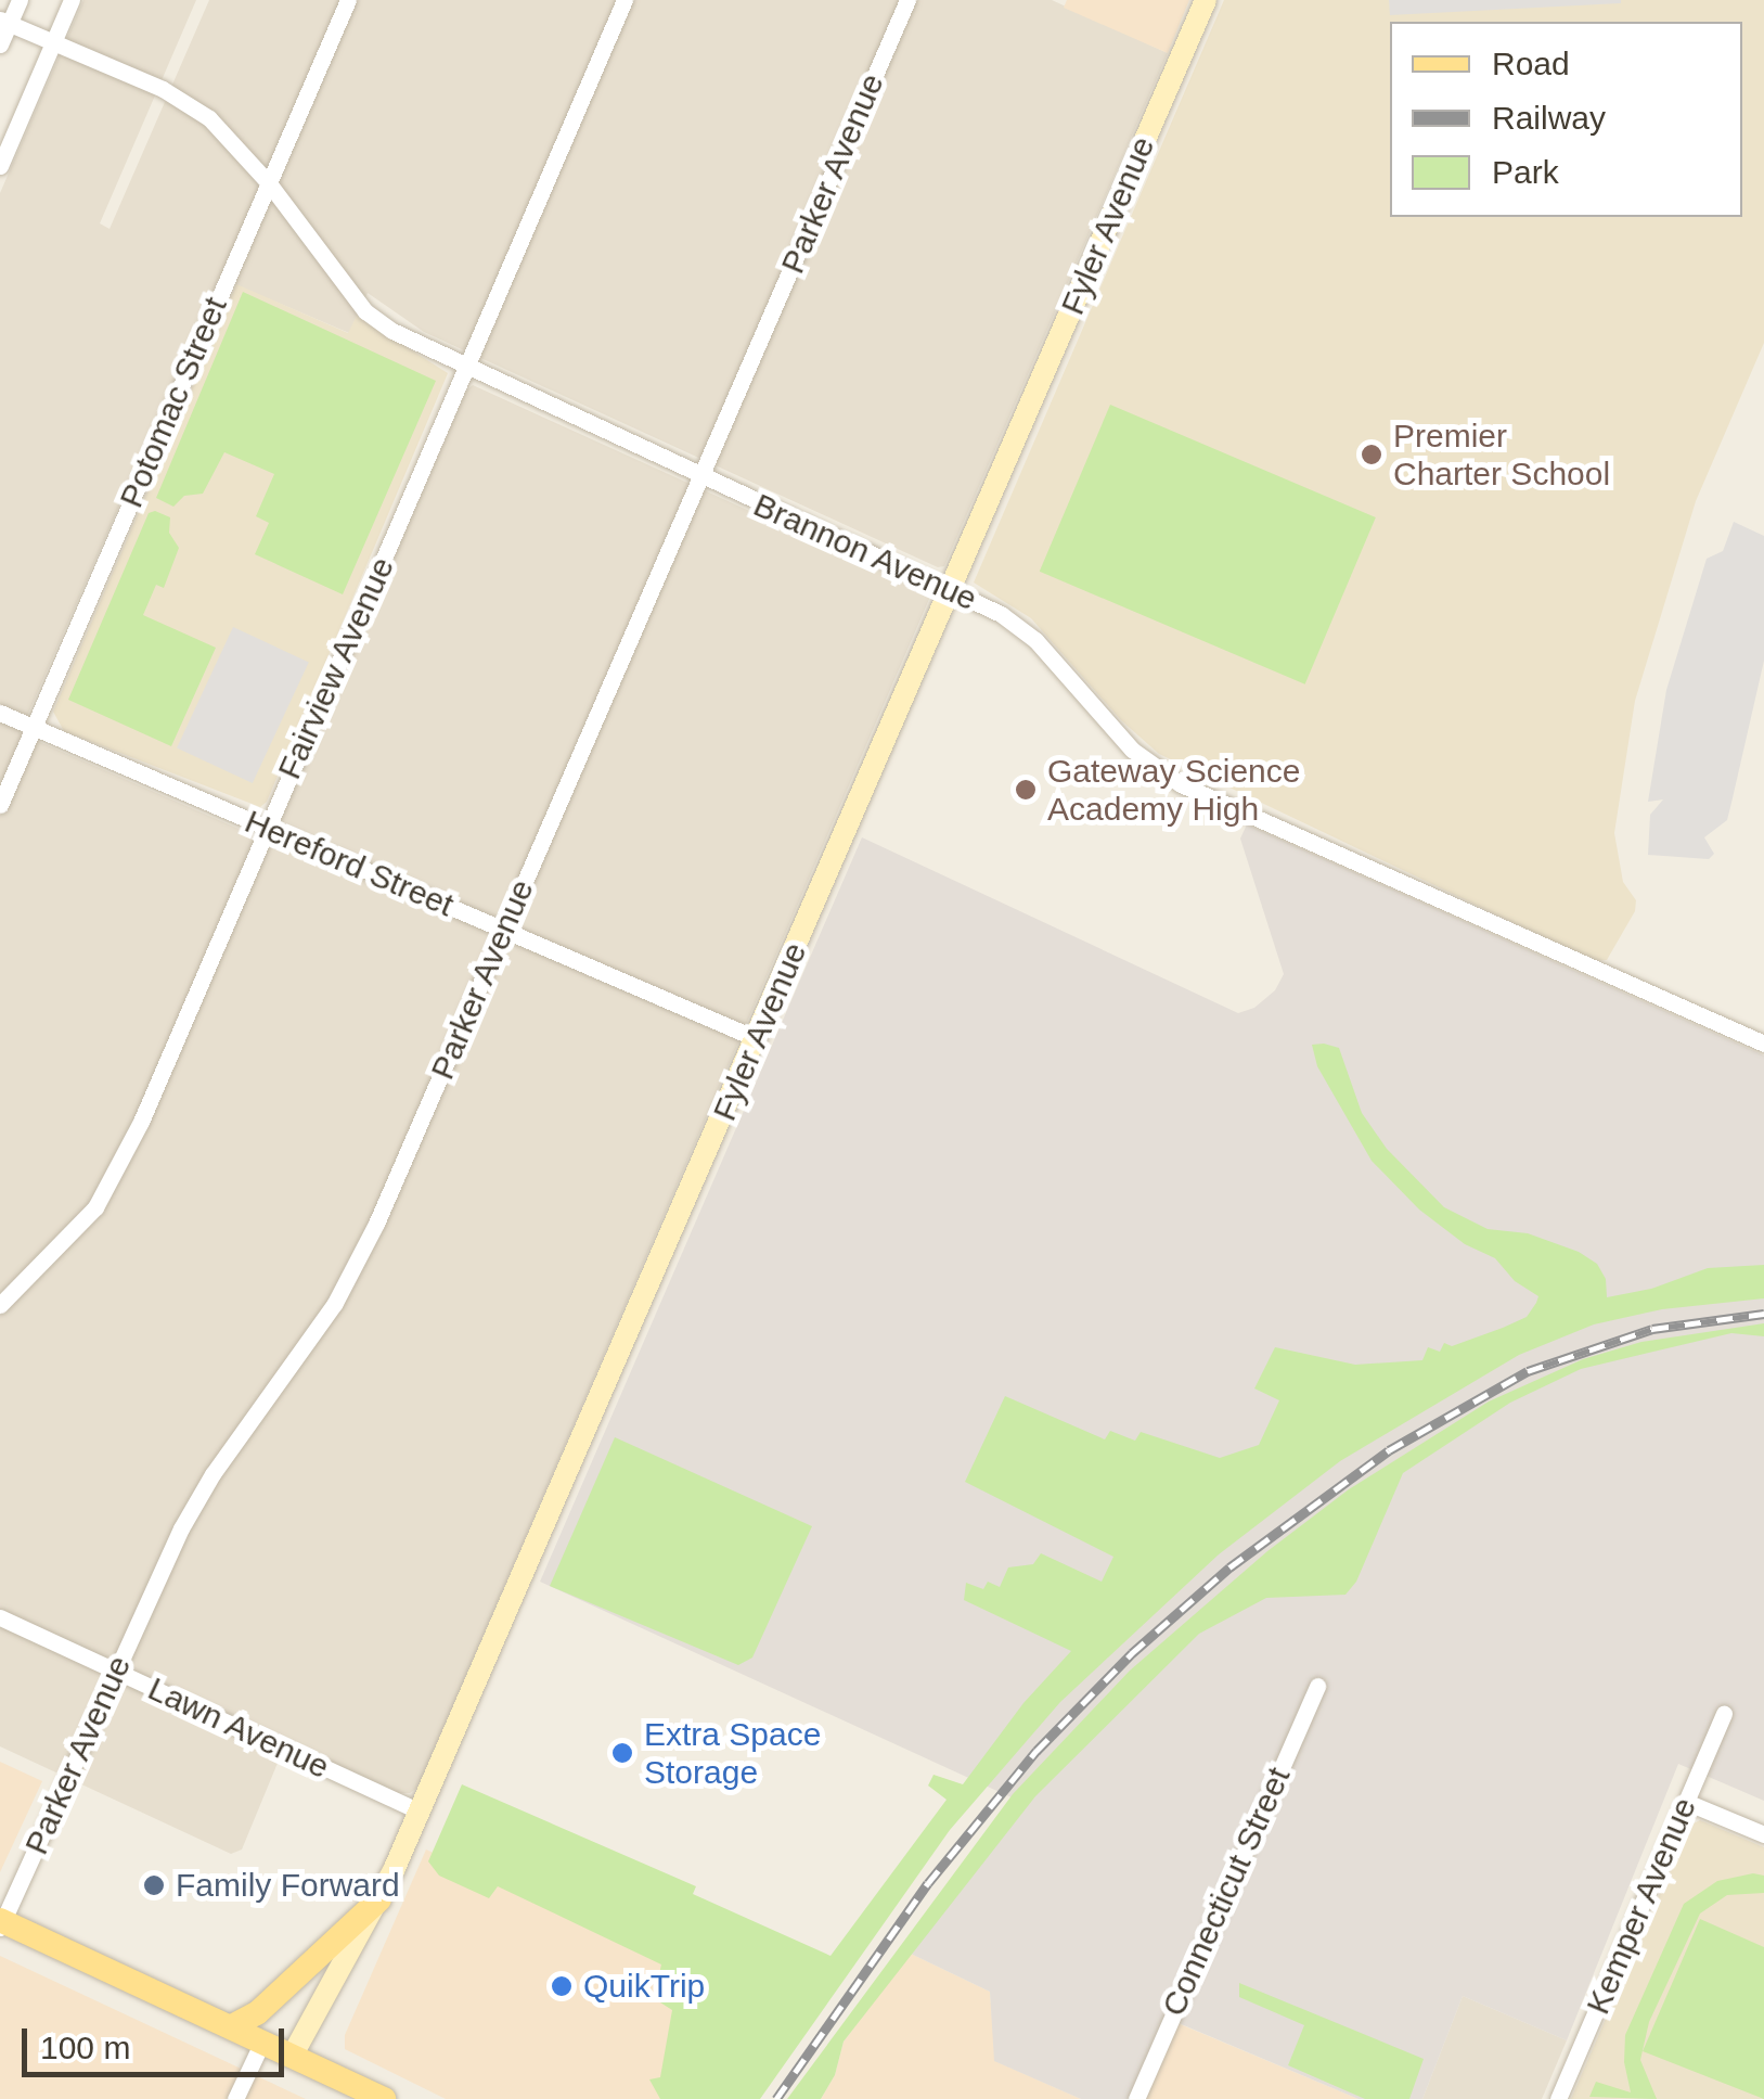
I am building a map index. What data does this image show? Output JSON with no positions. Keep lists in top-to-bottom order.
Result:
{
  "streets": {
    "street": [
      "Parker Avenue",
      "Fyler Avenue",
      "Potomac Street",
      "Brannon Avenue",
      "Fairview Avenue",
      "Hereford Street",
      "Lawn Avenue",
      "Connecticut Street",
      "Kemper Avenue"
    ]
  },
  "crossings": [
    ["Parker Avenue", "Brannon Avenue"],
    ["Parker Avenue", "Hereford Street"],
    ["Parker Avenue", "Lawn Avenue"],
    ["Fyler Avenue", "Brannon Avenue"],
    ["Fyler Avenue", "Hereford Street"],
    ["Fyler Avenue", "Lawn Avenue"],
    ["Potomac Street", "Brannon Avenue"],
    ["Potomac Street", "Hereford Street"],
    ["Brannon Avenue", "Fairview Avenue"],
    ["Fairview Avenue", "Hereford Street"]
  ],
  "places": [
    "Premier Charter School",
    "Gateway Science Academy High",
    "Extra Space Storage",
    "Family Forward",
    "QuikTrip"
  ],
  "legend": ["Road", "Railway", "Park"],
  "scale_bar": "100 m"
}
